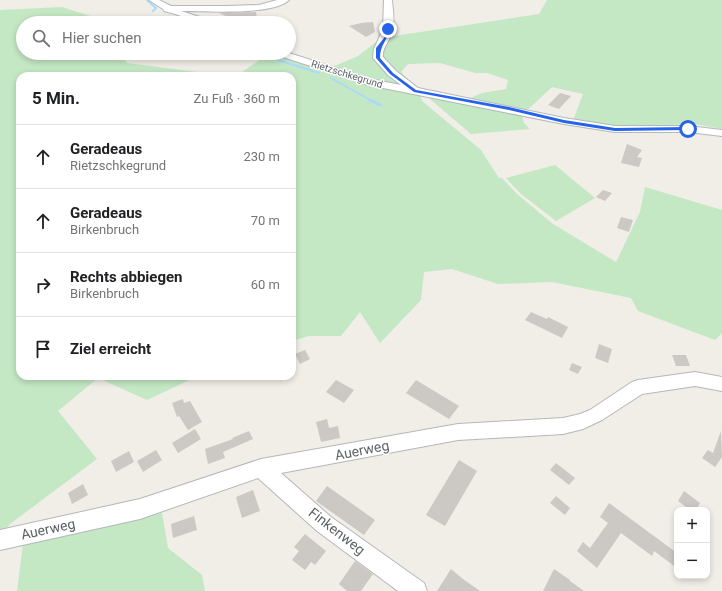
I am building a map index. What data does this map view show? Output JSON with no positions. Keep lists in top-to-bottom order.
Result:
{
  "streets": {
    "street": ["Rietzschkegrund", "Auerweg", "Finkenweg"]
  },
  "crossings": [
    ["Auerweg", "Finkenweg"]
  ],
  "page": {
    "search": "Hier suchen",
    "heading": ["5 Min.", "Zu Fuß · 360 m"],
    "list": [
      ["Geradeaus", "Rietzschkegrund", "230 m"],
      ["Geradeaus", "Birkenbruch", "70 m"],
      ["Rechts abbiegen", "Birkenbruch", "60 m"],
      "Ziel erreicht"
    ],
    "map_buttons": ["+", "−"]
  }
}
